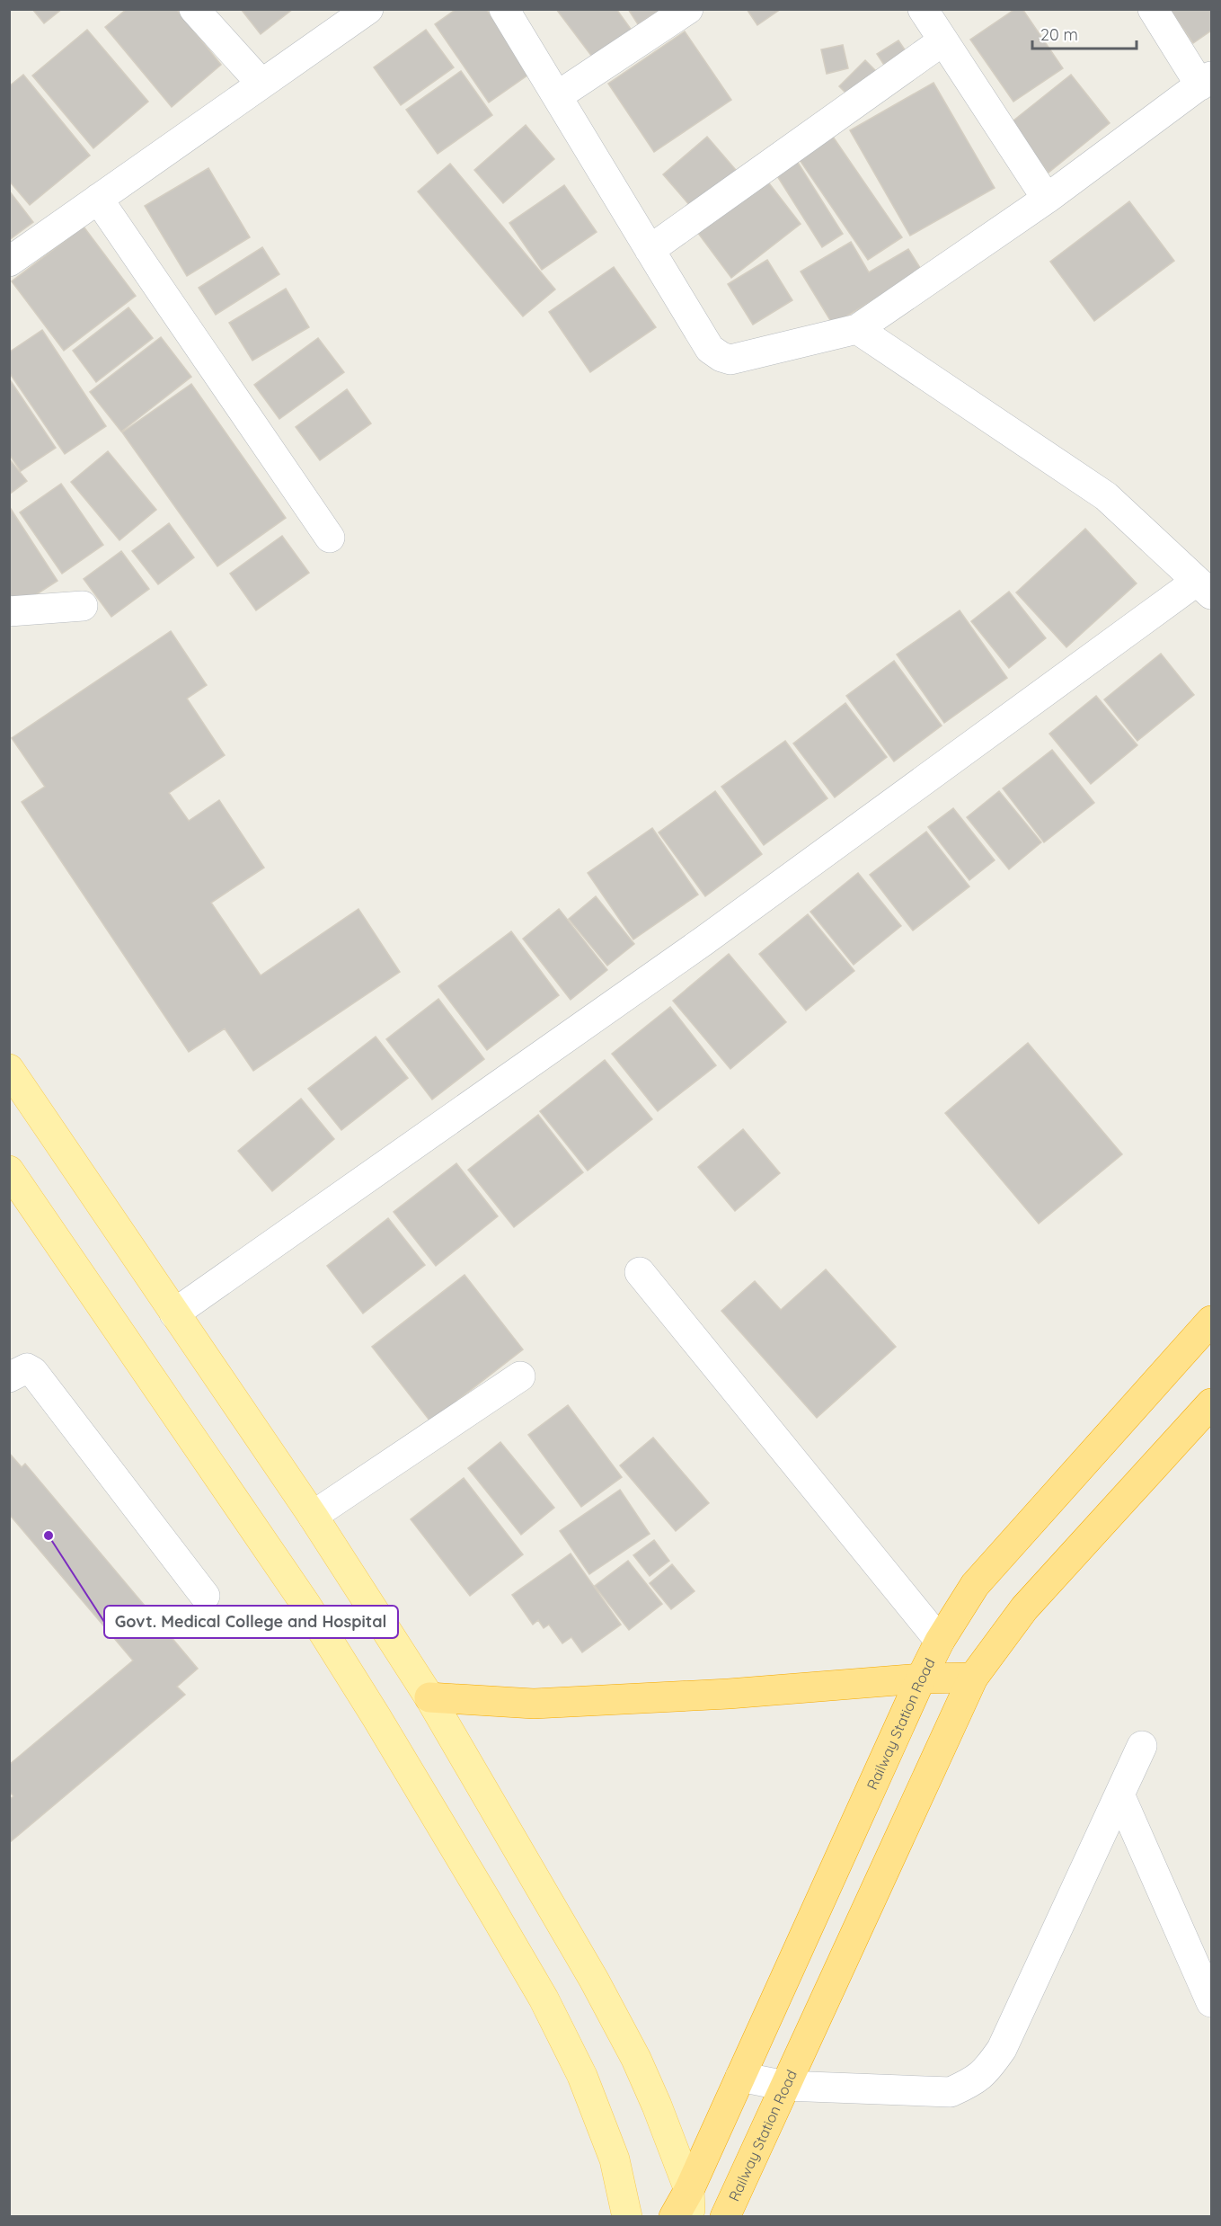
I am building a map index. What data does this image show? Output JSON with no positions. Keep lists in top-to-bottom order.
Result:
{
  "streets": {
    "highway": ["Railway Station Road"]
  },
  "places": ["Govt. Medical College and Hospital"],
  "scale_bar": "20 m"
}
